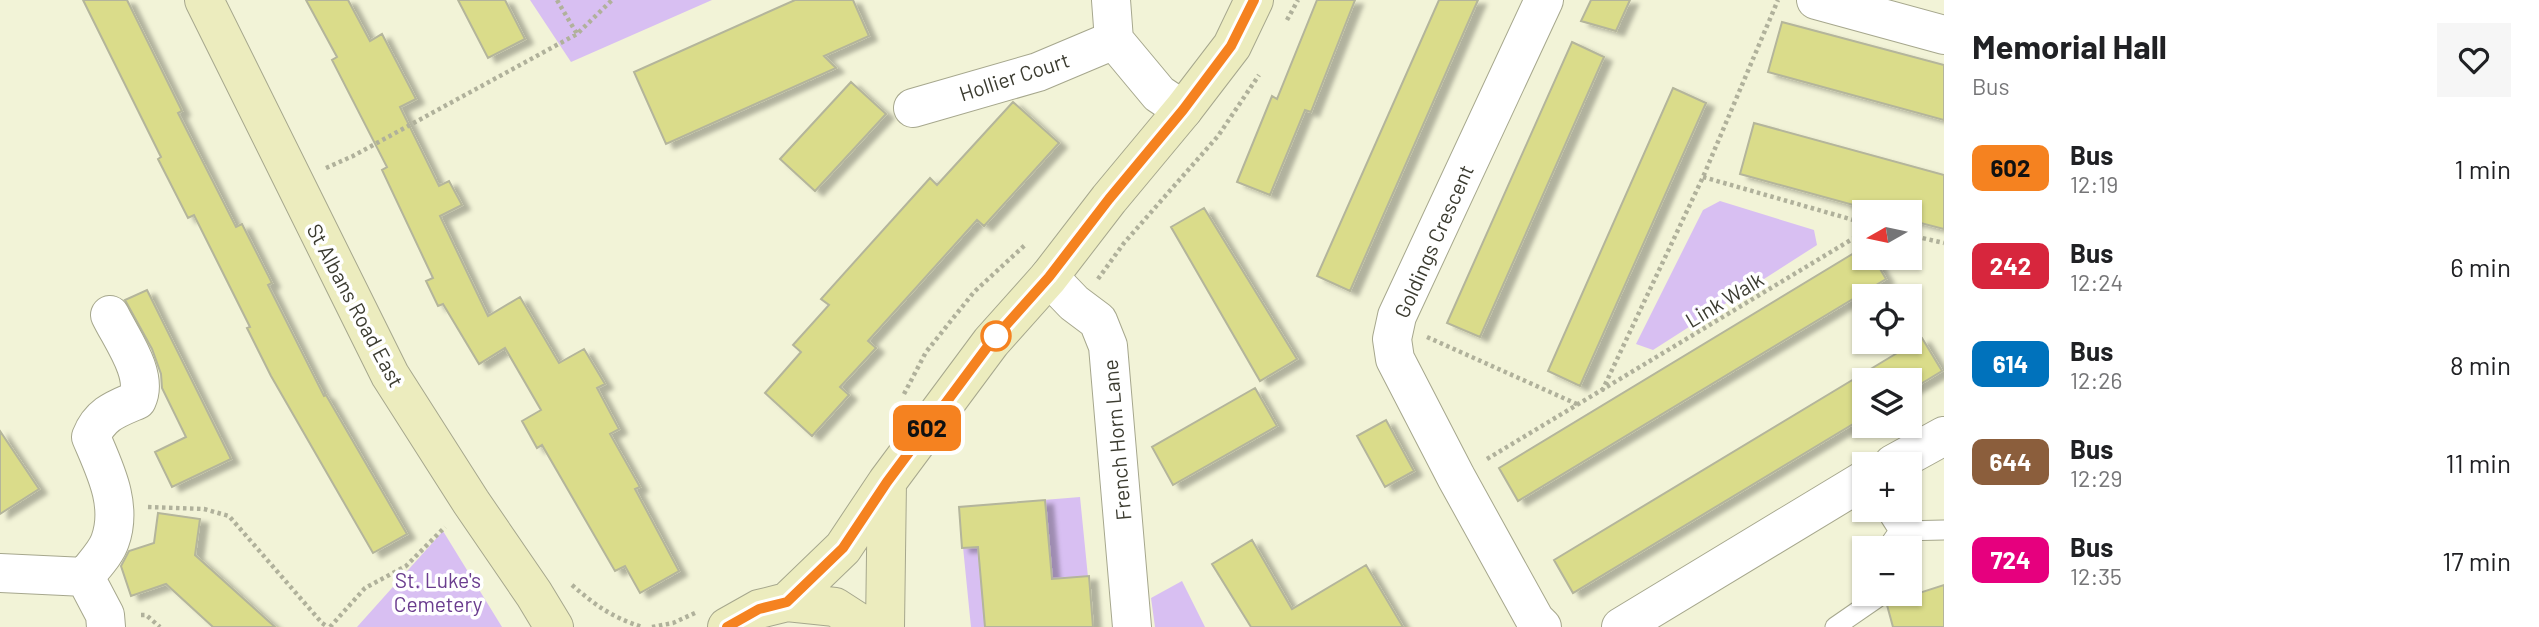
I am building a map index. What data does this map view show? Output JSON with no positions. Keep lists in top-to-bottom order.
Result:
{
  "streets": {
    "main road": ["St Albans Road East"],
    "street": ["Hollier Court", "Goldings Crescent", "French Horn Lane"],
    "path": ["Link Walk"]
  },
  "crossings": [
    ["Goldings Crescent", "Link Walk"]
  ],
  "parks": ["St. Luke's Cemetery"],
  "lines": ["bus line 602"],
  "north": "left",
  "page": {
    "on_map": "602",
    "heading": ["Memorial Hall", "Bus"],
    "list": [
      {
        "mark": "602",
        "name": "Bus",
        "note": "12:19",
        "value": "1 min"
      },
      {
        "mark": "242",
        "name": "Bus",
        "note": "12:24",
        "value": "6 min"
      },
      {
        "mark": "614",
        "name": "Bus",
        "note": "12:26",
        "value": "8 min"
      },
      {
        "mark": "644",
        "name": "Bus",
        "note": "12:29",
        "value": "11 min"
      },
      {
        "mark": "724",
        "name": "Bus",
        "note": "12:35",
        "value": "17 min"
      }
    ],
    "map_buttons": ["+", "−"]
  }
}
